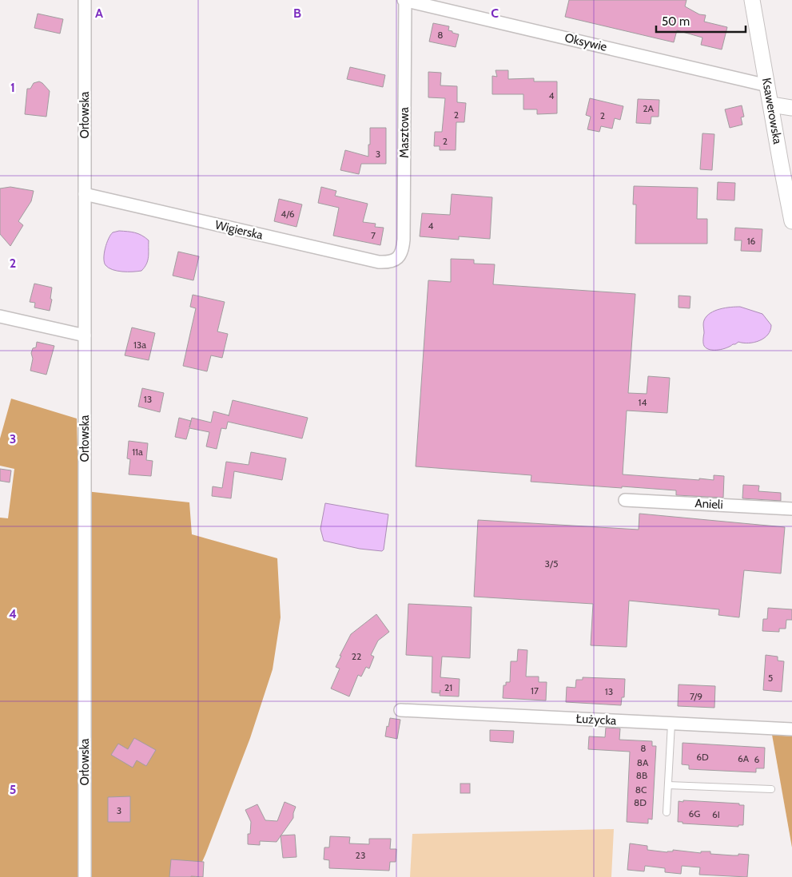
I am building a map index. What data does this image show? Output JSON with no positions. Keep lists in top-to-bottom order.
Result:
{
  "streets": {
    "street": [
      "Oksywie",
      "Ksawerowska",
      "Orłowska",
      "Masztowa",
      "Wigierska",
      "Anieli",
      "Łużycka"
    ]
  },
  "crossings": [
    ["Oksywie", "Ksawerowska"],
    ["Oksywie", "Masztowa"],
    ["Orłowska", "Wigierska"],
    ["Masztowa", "Wigierska"]
  ],
  "house_numbers": [
    "8",
    "4",
    "2A",
    "2",
    "2",
    "2",
    "3",
    "4/6",
    "4",
    "7",
    "16",
    "13a",
    "13",
    "14",
    "11a",
    "3/5",
    "22",
    "5",
    "21",
    "17",
    "13",
    "7/9",
    "8",
    "6D",
    "6A",
    "6",
    "8A",
    "8B",
    "8C",
    "8D",
    "3",
    "6G",
    "6I",
    "23"
  ],
  "scale_bar": "50 m",
  "grid": {
    "columns": ["A", "B", "C"],
    "rows": [
      "1",
      "2",
      "3",
      "4",
      "5"
    ]
  }
}
